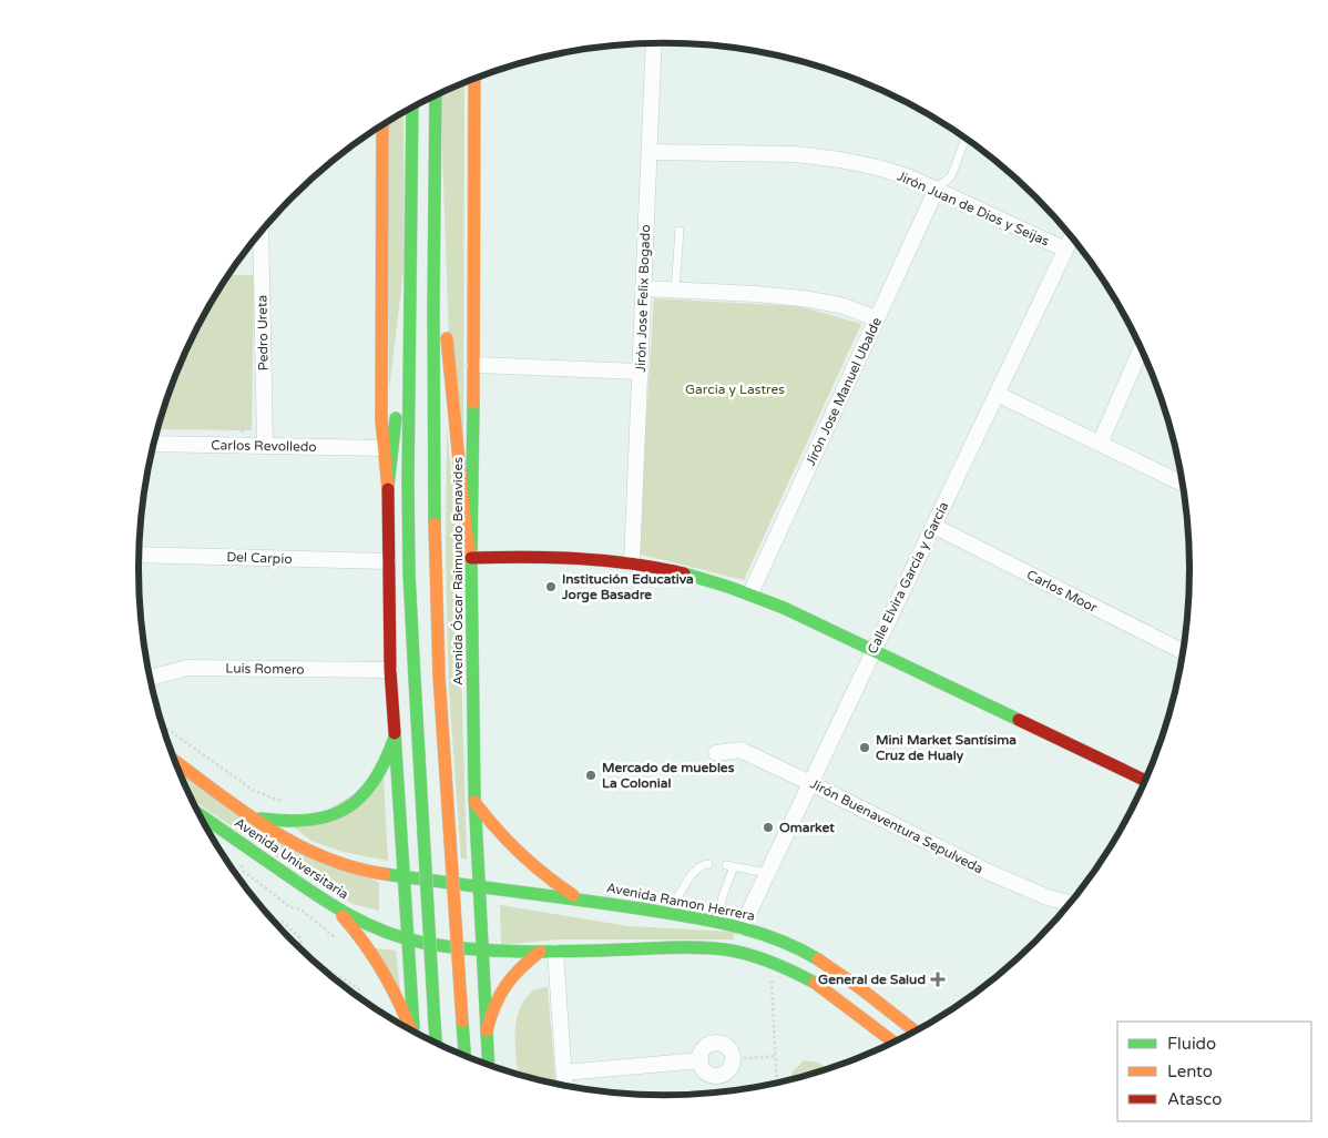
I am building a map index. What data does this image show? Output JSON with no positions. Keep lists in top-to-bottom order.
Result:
{
  "streets": {
    "main road": ["Avenida Óscar Raimundo Benavides", "Avenida Universitaria", "Avenida Ramon Herrera"],
    "street": [
      "Jirón Juan de Dios y Seijas",
      "Jirón Jose Felix Bogado",
      "Pedro Ureta",
      "Jirón Jose Manuel Ubalde",
      "Carlos Revolledo",
      "Del Carpio",
      "Calle Elvira García y García",
      "Carlos Moor",
      "Luis Romero",
      "Jirón Buenaventura Sepulveda"
    ]
  },
  "crossings": [
    ["Jirón Juan de Dios y Seijas", "Jirón Jose Felix Bogado"],
    ["Jirón Juan de Dios y Seijas", "Jirón Jose Manuel Ubalde"],
    ["Jirón Juan de Dios y Seijas", "Calle Elvira García y García"],
    ["Pedro Ureta", "Carlos Revolledo"],
    ["Avenida Óscar Raimundo Benavides", "Avenida Universitaria"],
    ["Avenida Óscar Raimundo Benavides", "Avenida Ramon Herrera"],
    ["Calle Elvira García y García", "Carlos Moor"],
    ["Calle Elvira García y García", "Jirón Buenaventura Sepulveda"],
    ["Calle Elvira García y García", "Avenida Ramon Herrera"],
    ["Avenida Universitaria", "Avenida Ramon Herrera"]
  ],
  "parks": ["Garcia y Lastres"],
  "places": {
    "other": [
      "Institución Educativa Jorge Basadre",
      "Mini Market Santísima Cruz de Hualy",
      "Mercado de muebles La Colonial",
      "Omarket"
    ],
    "health": ["General de Salud"]
  },
  "legend": ["Fluido", "Lento", "Atasco"]
}
